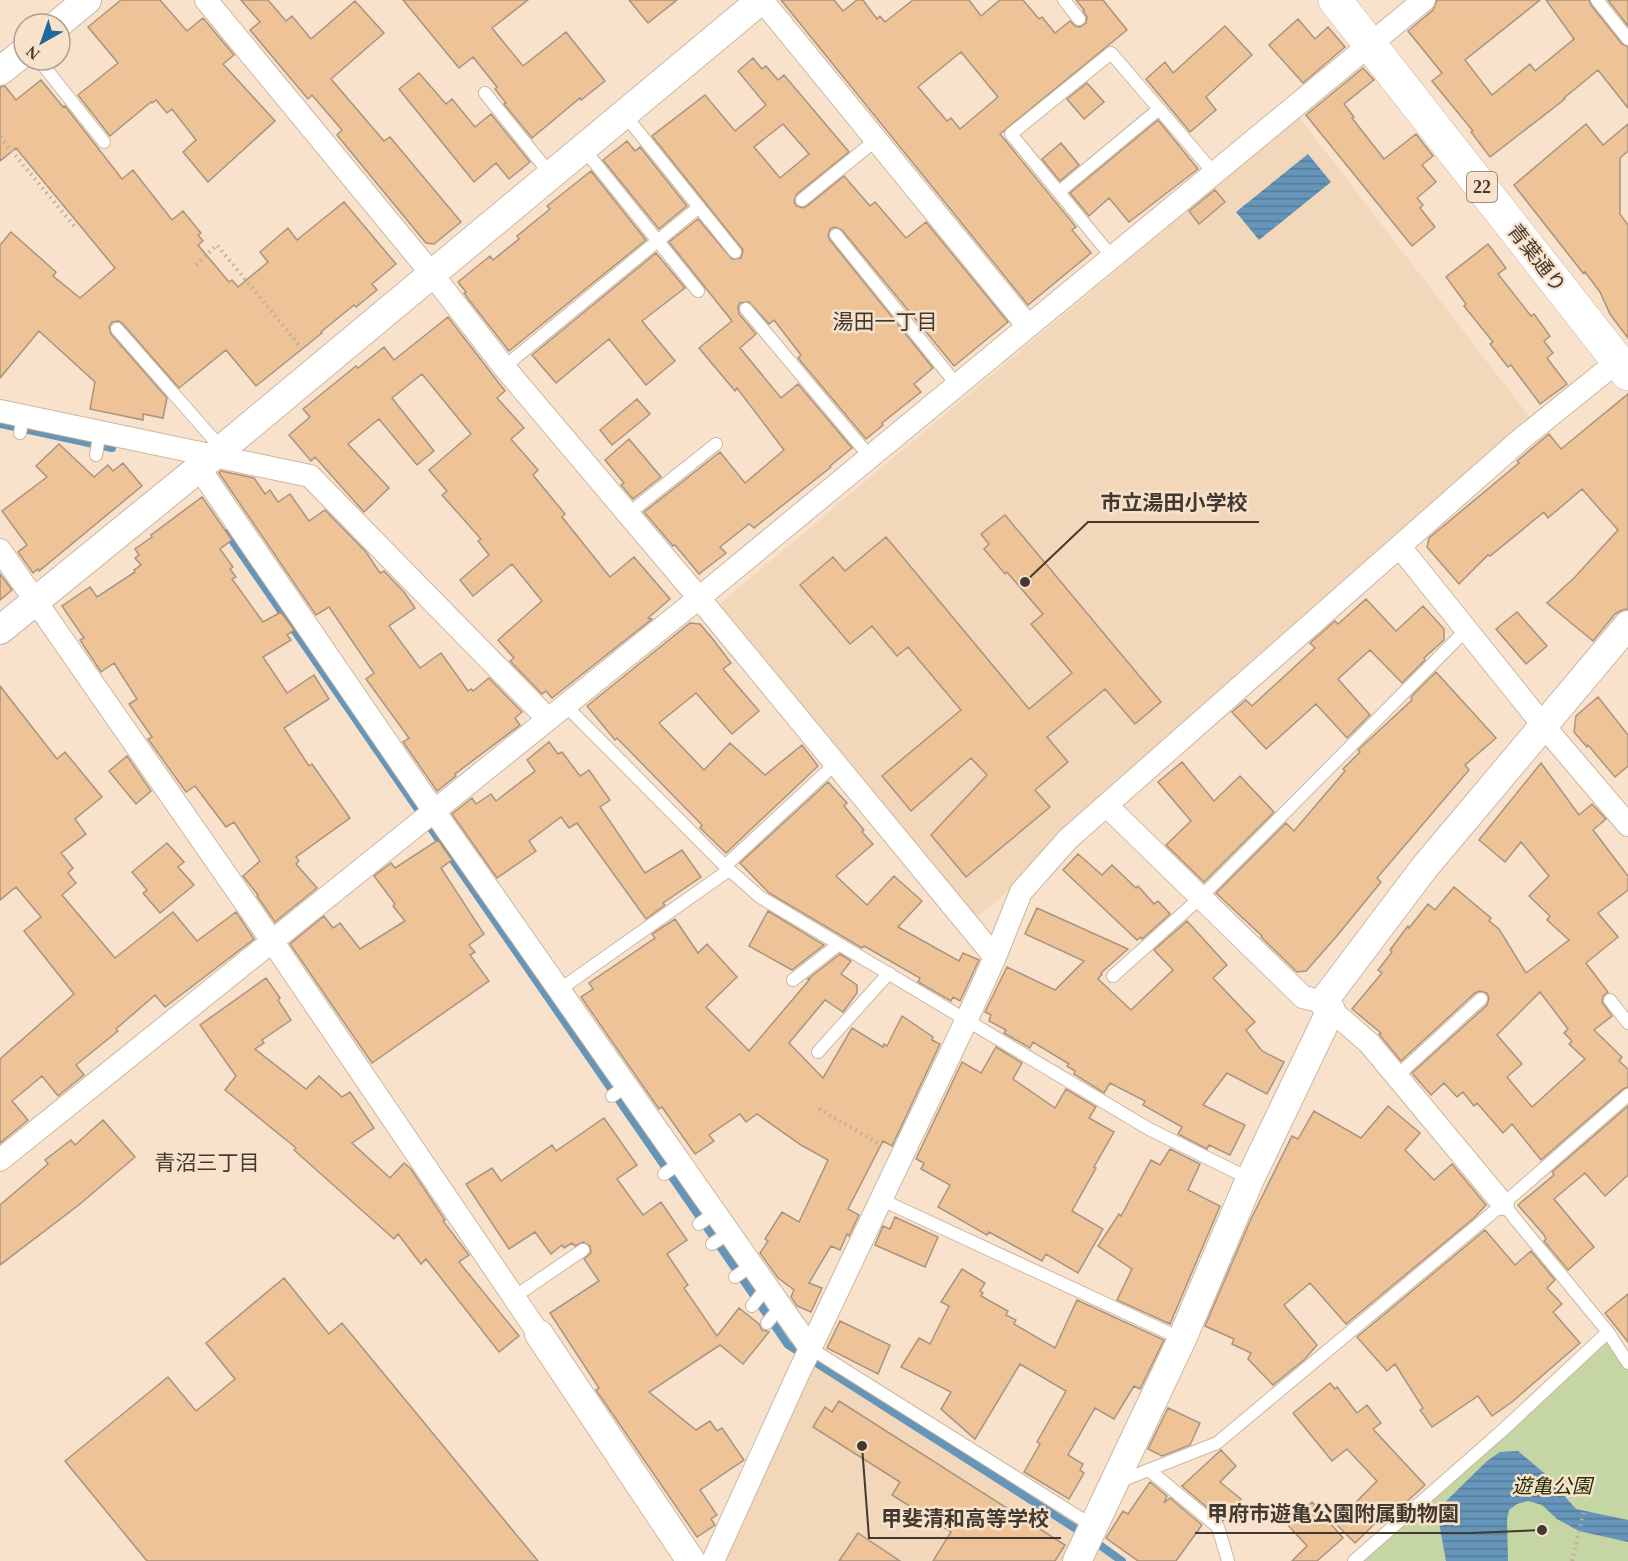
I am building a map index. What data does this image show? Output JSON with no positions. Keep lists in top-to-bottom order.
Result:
{
  "streets": {
    "main road": ["22", "青葉通り"]
  },
  "districts": ["湯田一丁目", "青沼三丁目"],
  "parks": ["遊亀公園"],
  "places": ["市立湯田小学校", "甲斐清和高等学校", "甲府市遊亀公園附属動物園"],
  "north": "bottom left"
}
